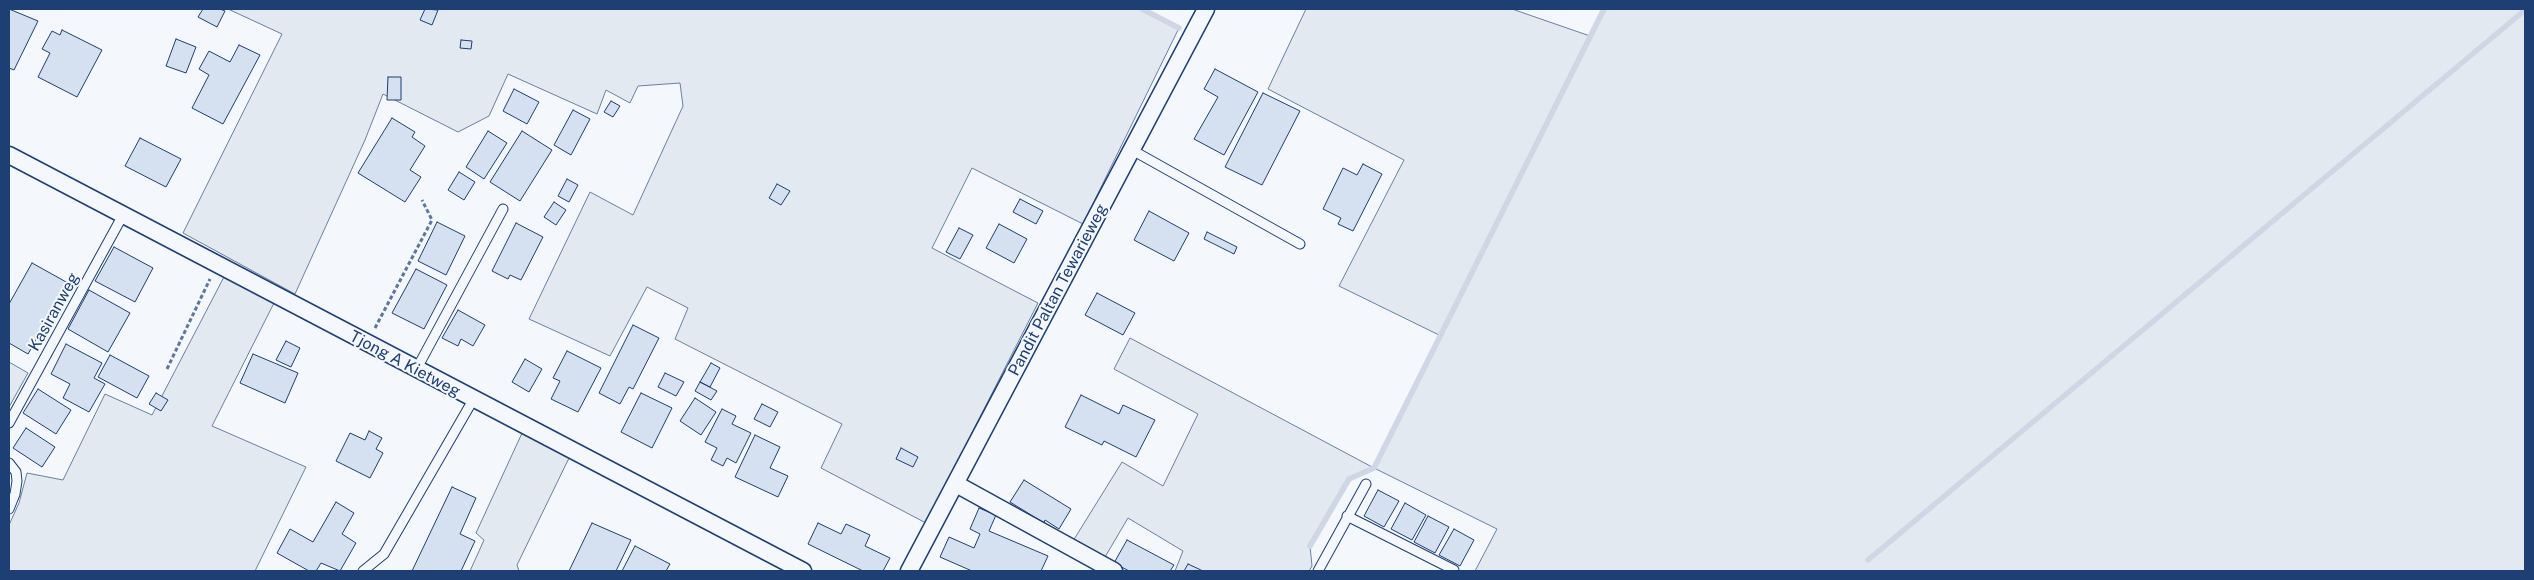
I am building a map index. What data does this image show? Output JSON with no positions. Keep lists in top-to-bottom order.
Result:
{
  "streets": {
    "street": ["Pandit Paltan Tewarieweg", "Tjong A Kietweg"],
    "lane": ["Kasiranweg"]
  },
  "crossings": [
    ["Kasiranweg", "Tjong A Kietweg"]
  ]
}
